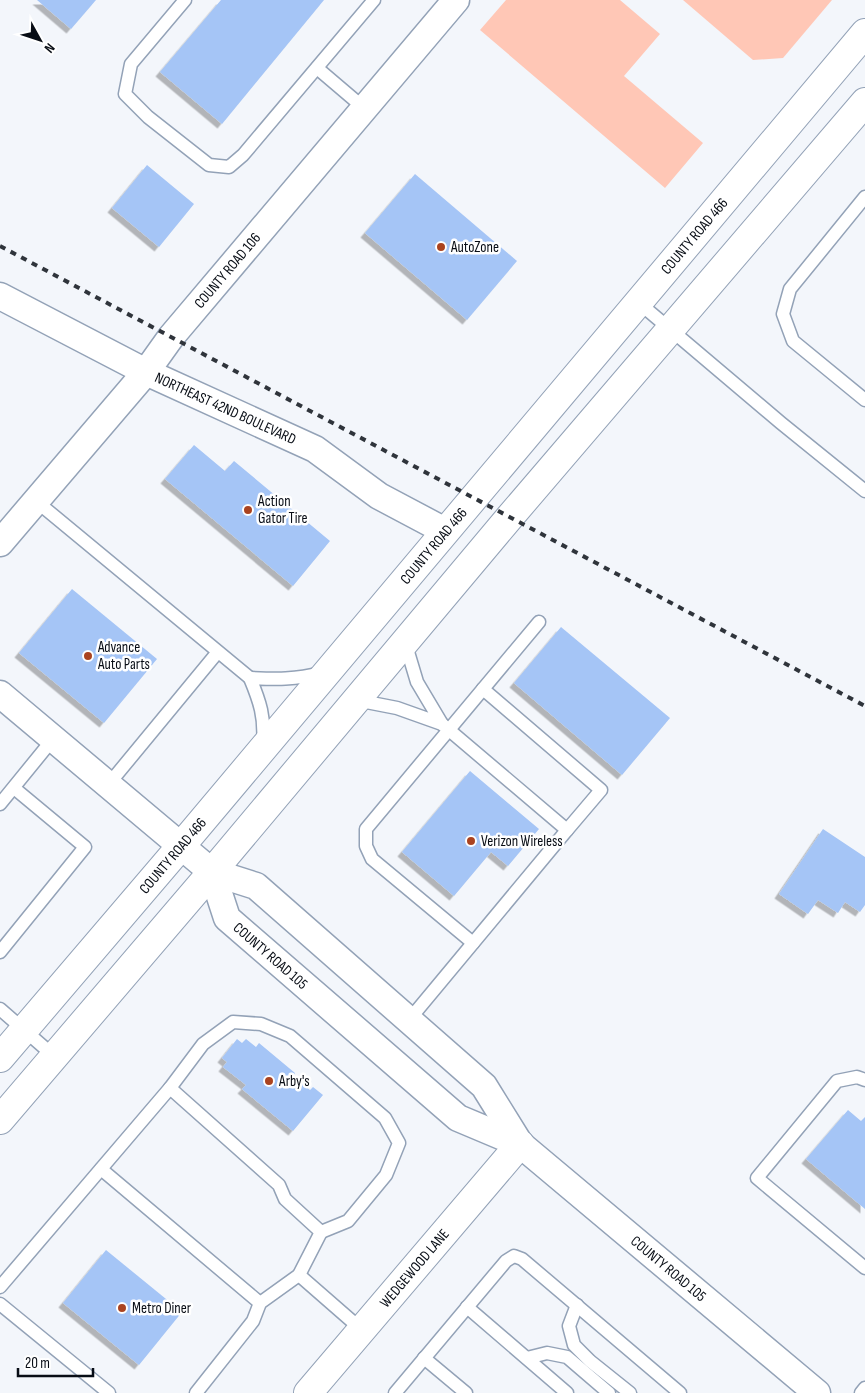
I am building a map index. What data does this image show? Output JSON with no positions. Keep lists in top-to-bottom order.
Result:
{
  "streets": {
    "main road": ["COUNTY ROAD 466", "WEDGEWOOD LANE"],
    "street": ["COUNTY ROAD 106", "NORTHEAST 42ND BOULEVARD", "COUNTY ROAD 105"]
  },
  "crossings": [
    ["COUNTY ROAD 466", "NORTHEAST 42ND BOULEVARD"],
    ["COUNTY ROAD 106", "NORTHEAST 42ND BOULEVARD"],
    ["COUNTY ROAD 105", "WEDGEWOOD LANE"]
  ],
  "places": [
    "AutoZone",
    "Action Gator Tire",
    "Advance Auto Parts",
    "Verizon Wireless",
    "Arby's",
    "Metro Diner"
  ],
  "scale_bar": "20 m",
  "north": "bottom right"
}
